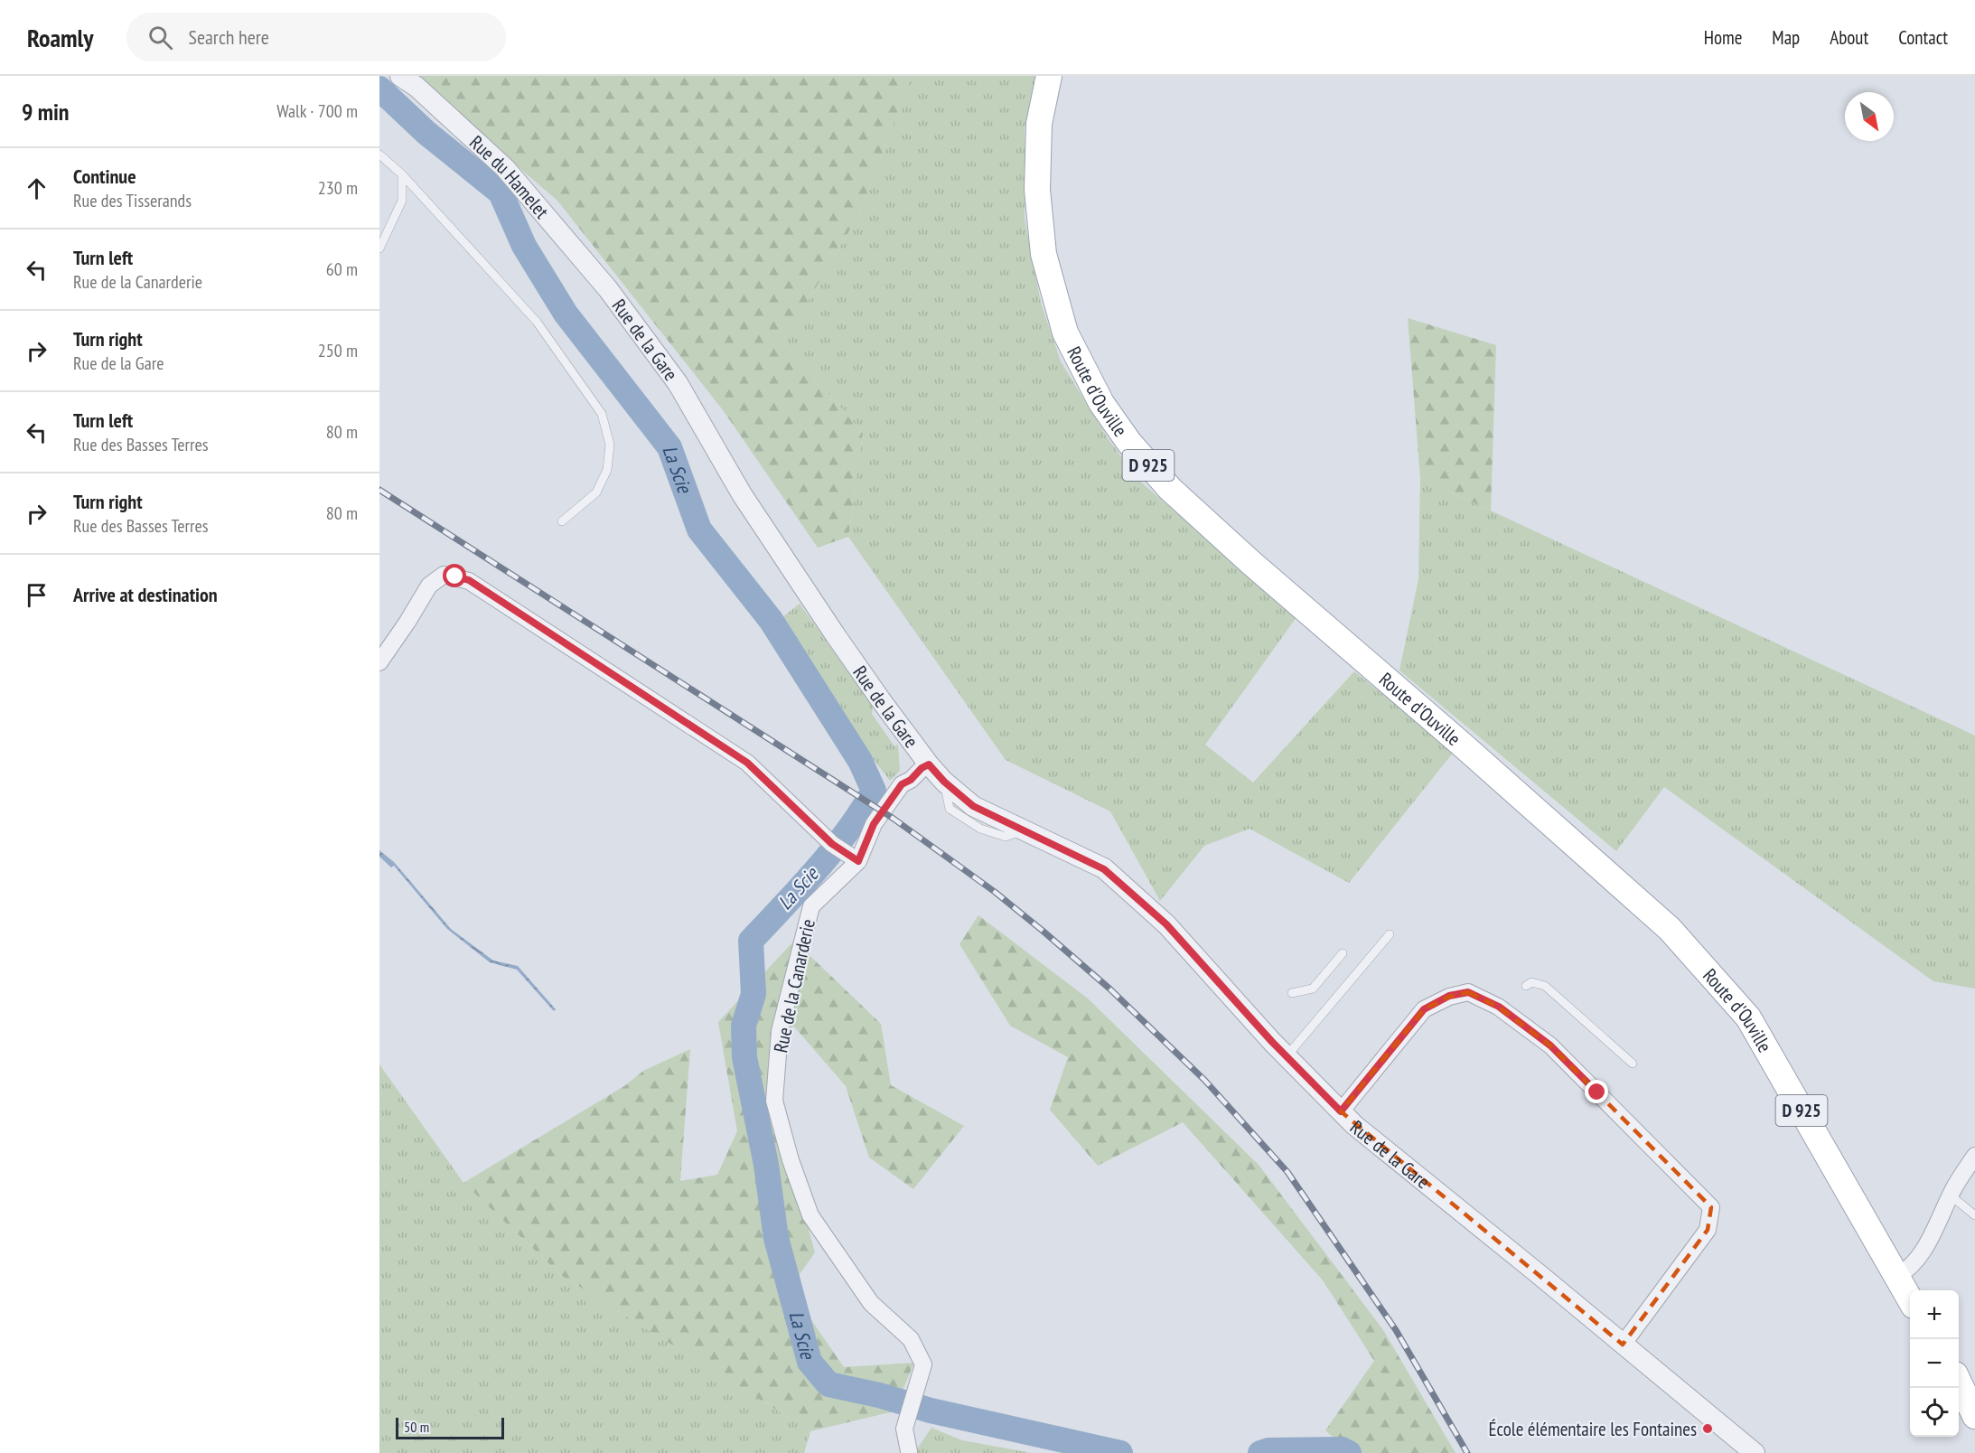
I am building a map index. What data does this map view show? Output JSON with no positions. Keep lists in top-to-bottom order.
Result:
{
  "streets": {
    "main road": ["Route d'Ouville", "D 925"],
    "street": ["Rue du Hamelet", "Rue de la Gare", "Rue de la Canarderie"]
  },
  "crossings": [
    ["Rue du Hamelet", "Rue de la Gare"],
    ["Rue de la Gare", "Rue de la Canarderie"]
  ],
  "water": ["La Scie"],
  "places": ["École élémentaire les Fontaines"],
  "scale_bar": "50 m",
  "north": "bottom right",
  "page": {
    "header": "Roamly",
    "search": "Search here",
    "nav": [
      "Home",
      "Map",
      "About",
      "Contact"
    ],
    "heading": ["9 min", "Walk · 700 m"],
    "list": [
      ["Continue", "Rue des Tisserands", "230 m"],
      ["Turn left", "Rue de la Canarderie", "60 m"],
      ["Turn right", "Rue de la Gare", "250 m"],
      ["Turn left", "Rue des Basses Terres", "80 m"],
      ["Turn right", "Rue des Basses Terres", "80 m"],
      "Arrive at destination"
    ],
    "map_buttons": ["+", "−"],
    "scale": "50 m"
  }
}
